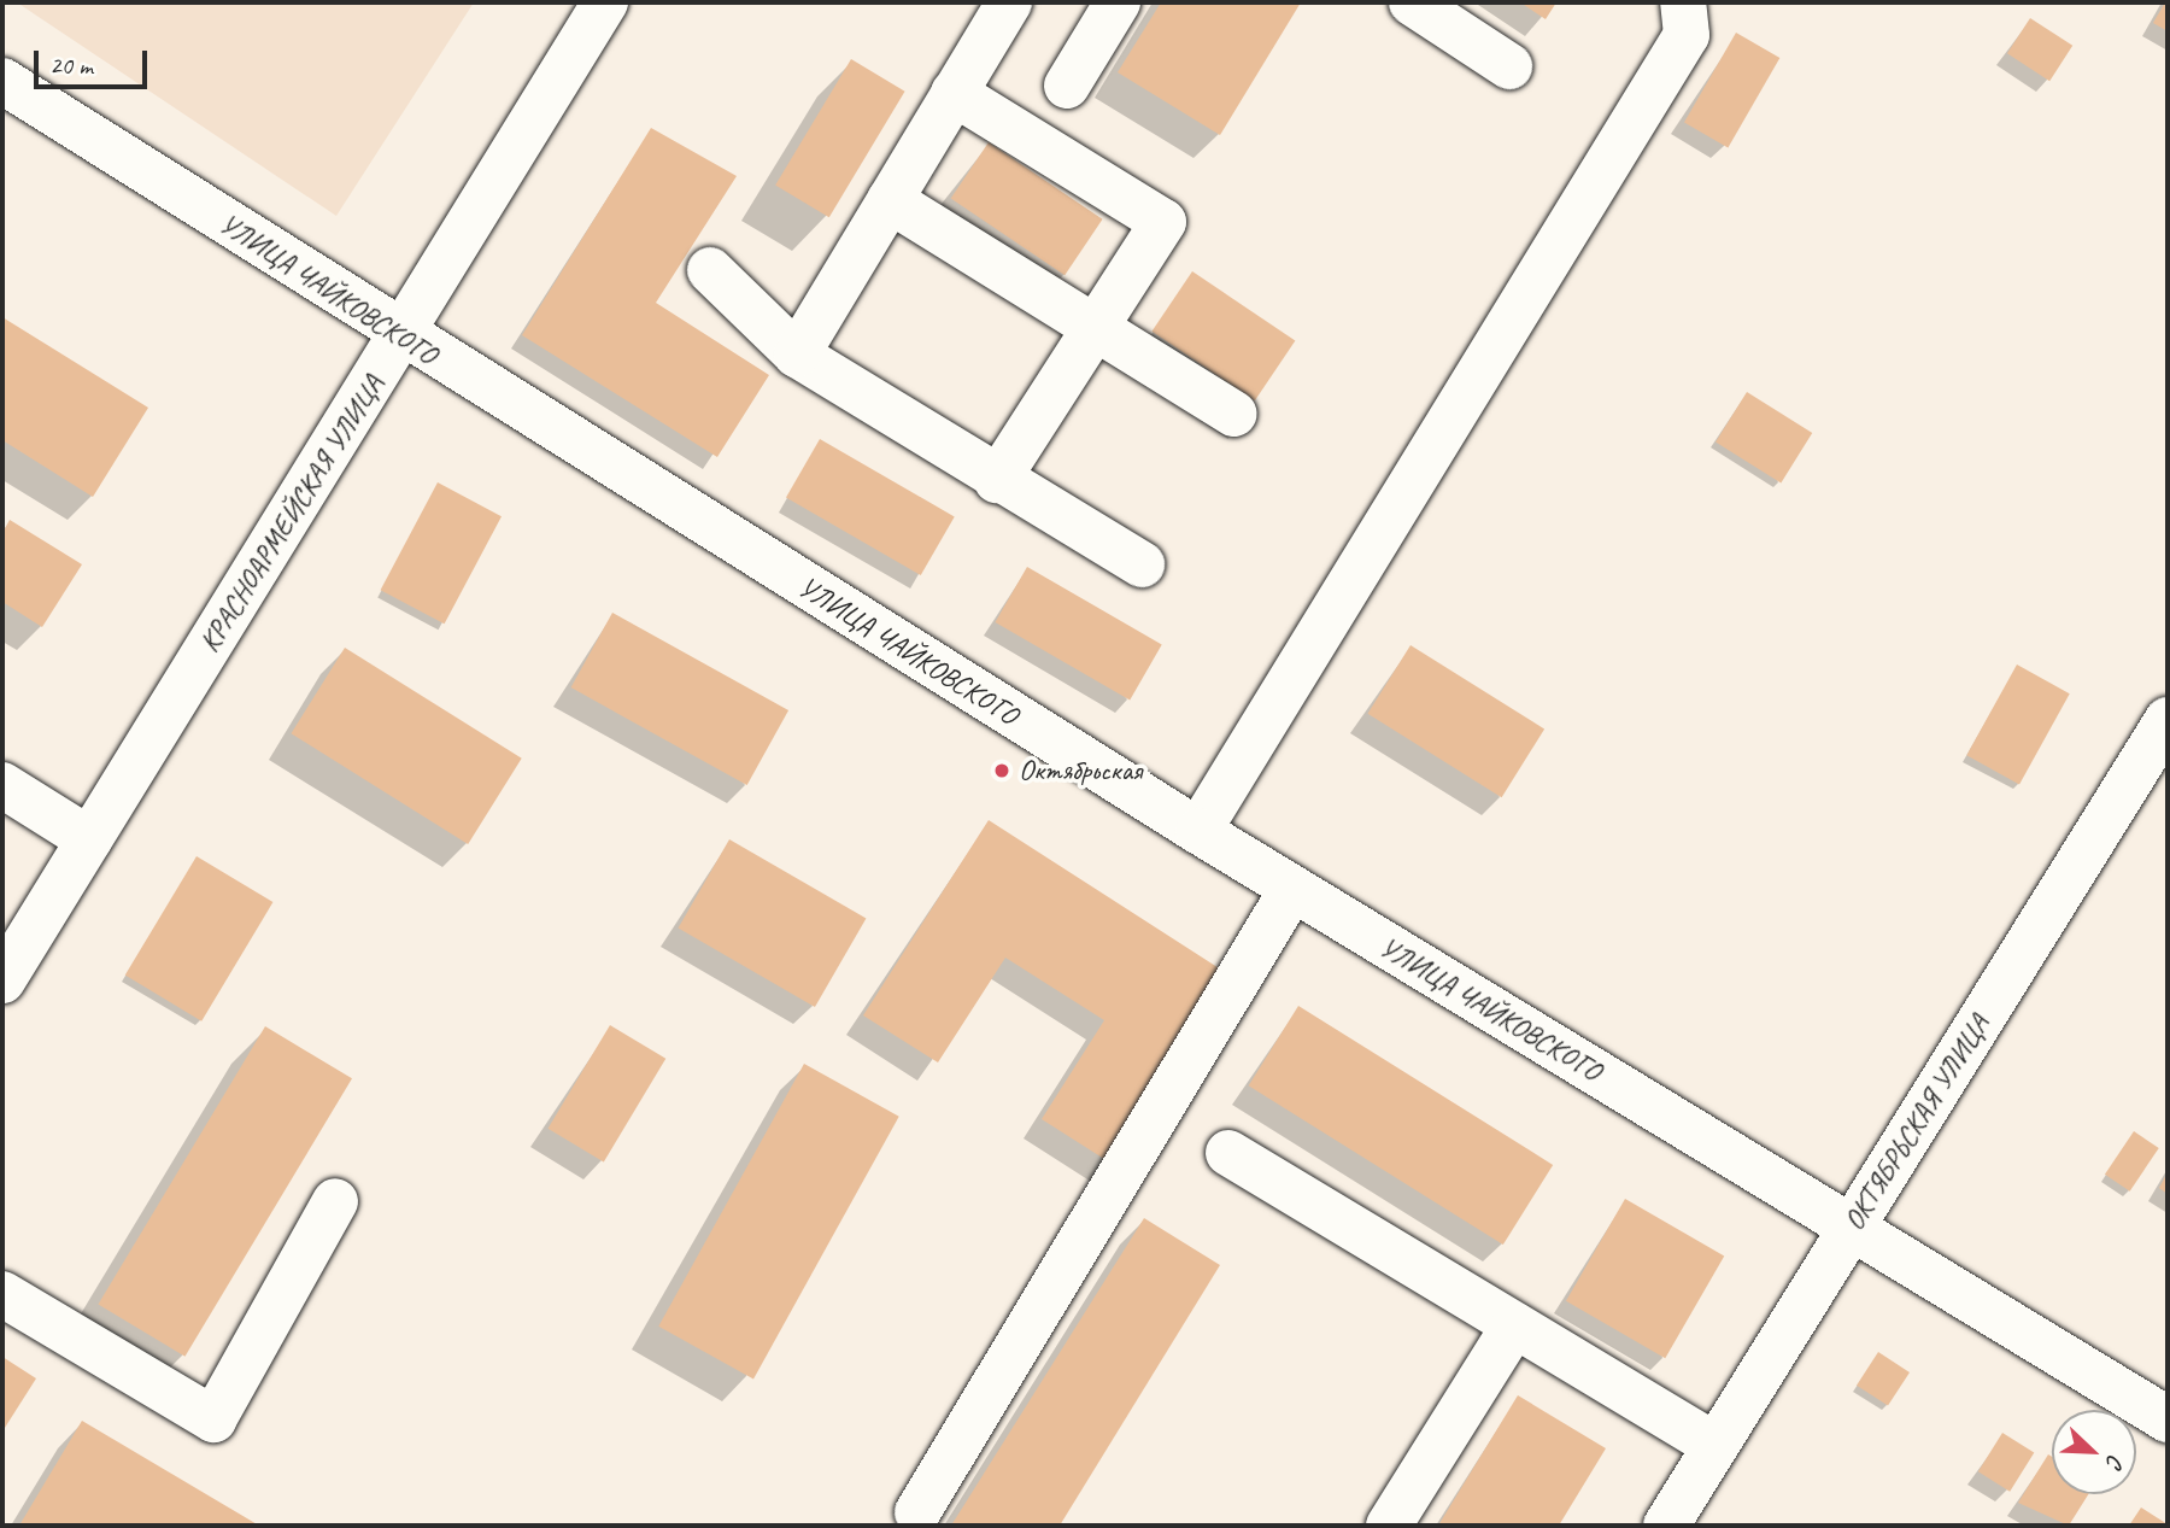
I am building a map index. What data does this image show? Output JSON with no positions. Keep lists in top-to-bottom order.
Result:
{
  "streets": {
    "main road": ["УЛИЦА ЧАЙКОВСКОГО", "КРАСНОАРМЕЙСКАЯ УЛИЦА", "ОКТЯБРЬСКАЯ УЛИЦА"]
  },
  "crossings": [
    ["УЛИЦА ЧАЙКОВСКОГО", "КРАСНОАРМЕЙСКАЯ УЛИЦА"],
    ["УЛИЦА ЧАЙКОВСКОГО", "ОКТЯБРЬСКАЯ УЛИЦА"]
  ],
  "places": ["Октябрьская"],
  "scale_bar": "20 m",
  "north": "bottom right"
}
